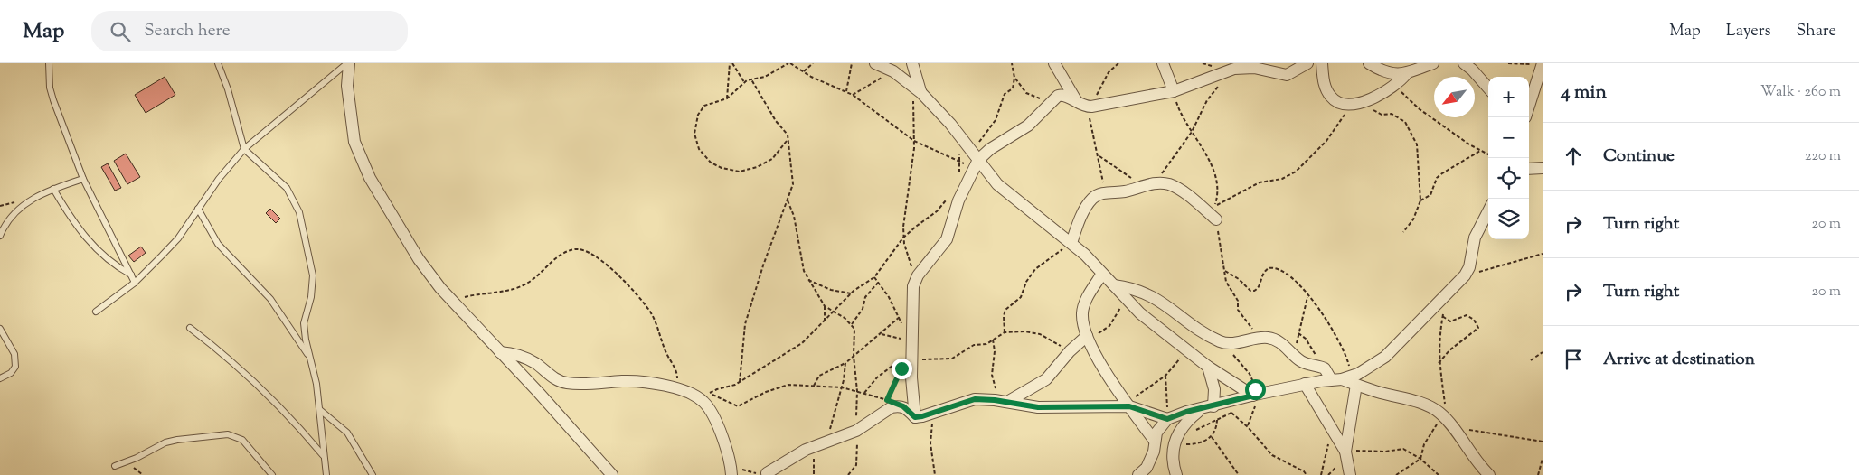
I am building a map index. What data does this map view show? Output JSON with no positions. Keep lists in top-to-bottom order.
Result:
{
  "north": "bottom left",
  "page": {
    "header": "Map",
    "search": "Search here",
    "nav": ["Map", "Layers", "Share"],
    "heading": ["4 min", "Walk · 260 m"],
    "map_buttons": ["+", "−"],
    "list": [
      ["Continue", "220 m"],
      ["Turn right", "20 m"],
      ["Turn right", "20 m"],
      "Arrive at destination"
    ]
  }
}
